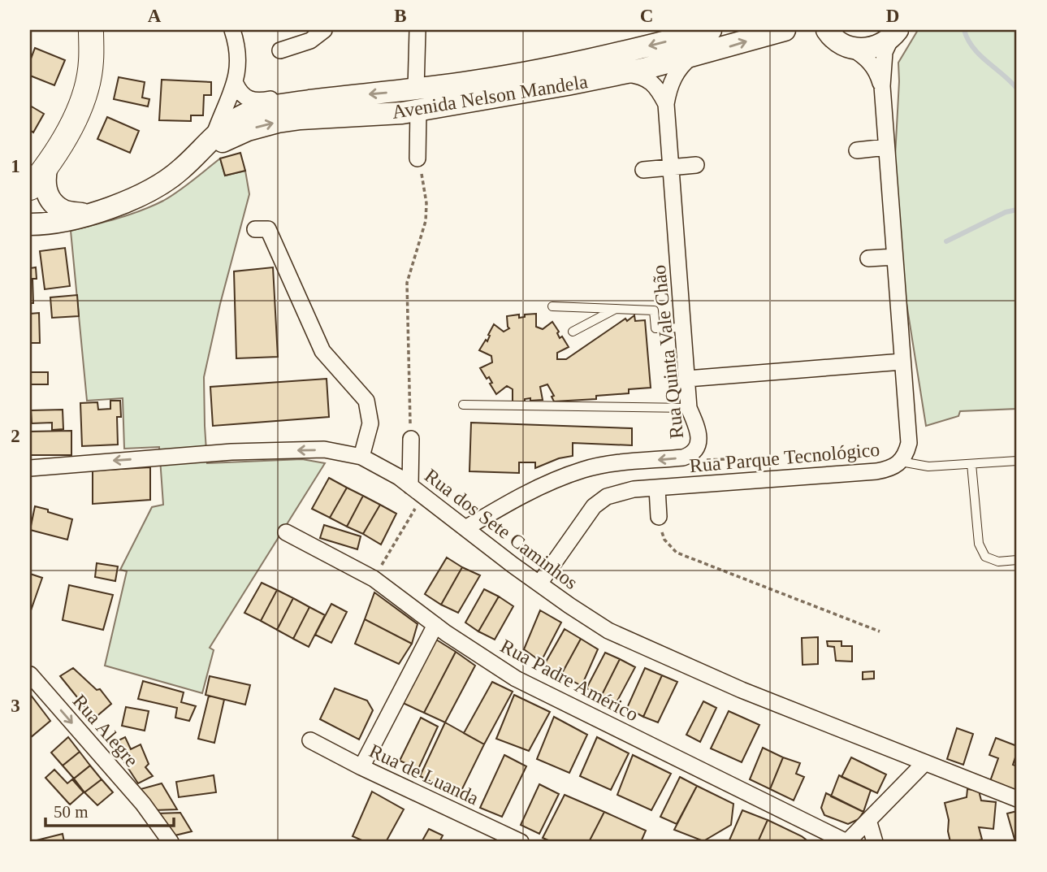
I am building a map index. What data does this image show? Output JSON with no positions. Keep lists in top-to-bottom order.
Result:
{
  "streets": {
    "main road": ["Avenida Nelson Mandela"],
    "street": [
      "Rua Quinta Vale Chão",
      "Rua Parque Tecnológico",
      "Rua dos Sete Caminhos",
      "Rua Padre Américo",
      "Rua Alegre",
      "Rua de Luanda"
    ]
  },
  "crossings": [
    ["Avenida Nelson Mandela", "Rua Quinta Vale Chão"],
    ["Rua Quinta Vale Chão", "Rua dos Sete Caminhos"],
    ["Rua Parque Tecnológico", "Rua dos Sete Caminhos"]
  ],
  "one_way": ["Rua Quinta Vale Chão", "Rua Alegre"],
  "scale_bar": "50 m",
  "grid": {
    "columns": [
      "A",
      "B",
      "C",
      "D"
    ],
    "rows": ["1", "2", "3"]
  }
}
